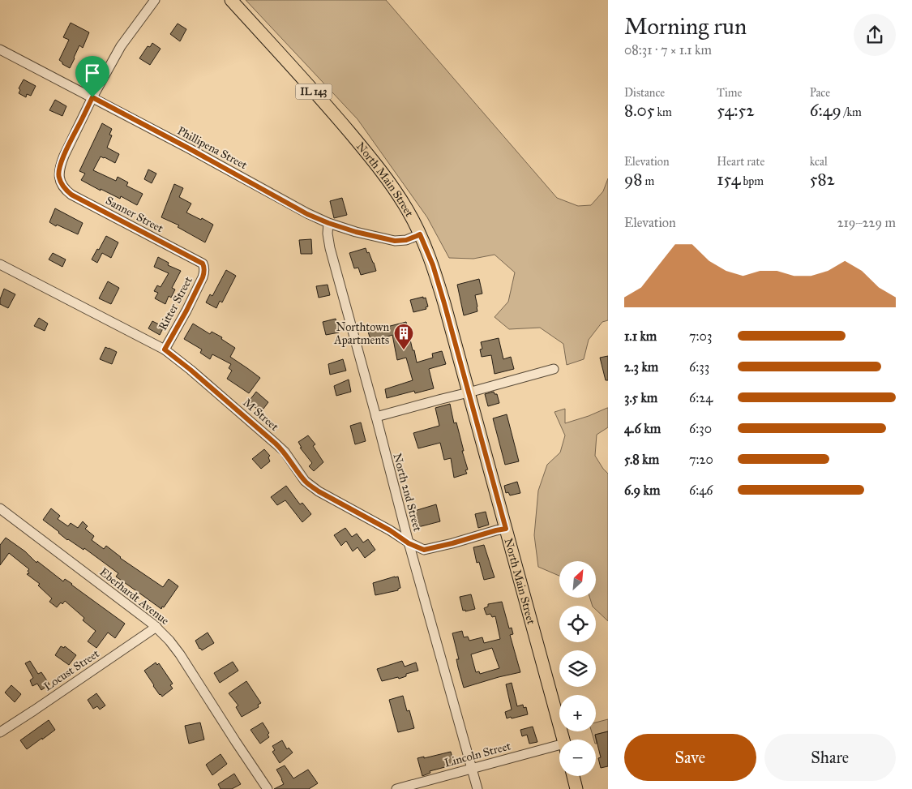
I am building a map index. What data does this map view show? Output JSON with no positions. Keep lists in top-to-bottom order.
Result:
{
  "streets": {
    "main road": ["IL 143", "North Main Street"],
    "street": [
      "Phillipena Street",
      "Sanner Street",
      "Ritter Street",
      "M Street",
      "North 2nd Street",
      "Eberhardt Avenue",
      "Locust Street",
      "Lincoln Street"
    ]
  },
  "crossings": [
    ["Phillipena Street", "North Main Street"],
    ["Phillipena Street", "Sanner Street"],
    ["Phillipena Street", "North 2nd Street"],
    ["North Main Street", "M Street"],
    ["Sanner Street", "Ritter Street"],
    ["Ritter Street", "M Street"],
    ["M Street", "North 2nd Street"],
    ["North 2nd Street", "Lincoln Street"],
    ["Eberhardt Avenue", "Locust Street"]
  ],
  "places": {
    "building": ["Northtown Apartments"]
  },
  "north": "top right",
  "page": {
    "heading": ["Morning run", "08:31 · 7 × 1.1 km"],
    "stats": [
      ["Distance", "8.05 km"],
      ["Time", "54:52"],
      ["Pace", "6:49 /km"],
      ["Elevation", "98 m"],
      ["Heart rate", "154 bpm"],
      ["kcal", "582"]
    ],
    "chart": ["Elevation", "219–229 m"],
    "list": [
      {
        "name": "1.1 km",
        "note": "7:03"
      },
      {
        "name": "2.3 km",
        "note": "6:33"
      },
      {
        "name": "3.5 km",
        "note": "6:24"
      },
      {
        "name": "4.6 km",
        "note": "6:30"
      },
      {
        "name": "5.8 km",
        "note": "7:20"
      },
      {
        "name": "6.9 km",
        "note": "6:46"
      }
    ],
    "map_buttons": ["+", "−"],
    "buttons": ["Save", "Share"]
  }
}
